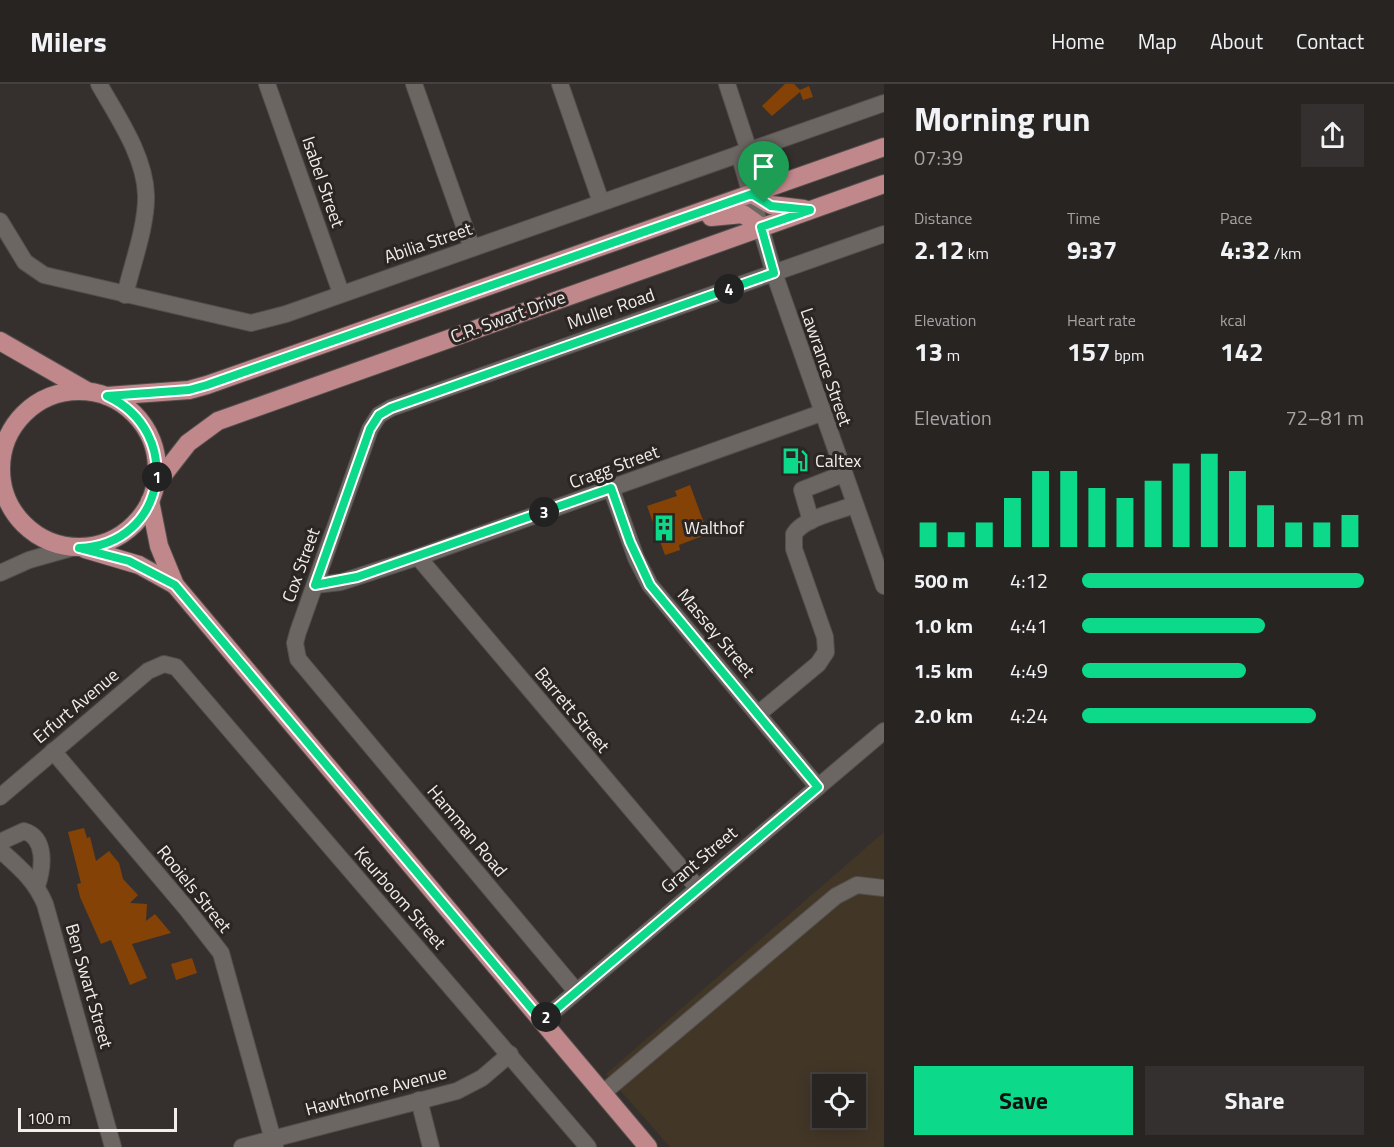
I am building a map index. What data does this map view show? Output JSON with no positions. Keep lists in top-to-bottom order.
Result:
{
  "streets": {
    "main road": ["C.R. Swart Drive"],
    "street": [
      "Isabel Street",
      "Abilia Street",
      "Muller Road",
      "Lawrance Street",
      "Cragg Street",
      "Cox Street",
      "Massey Street",
      "Erfurt Avenue",
      "Barrett Street",
      "Hamman Road",
      "Grant Street",
      "Rooiels Street",
      "Keurboom Street",
      "Ben Swart Street",
      "Hawthorne Avenue"
    ]
  },
  "crossings": [
    ["Isabel Street", "Abilia Street"],
    ["Abilia Street", "Lawrance Street"],
    ["Muller Road", "Lawrance Street"],
    ["Muller Road", "Cox Street"],
    ["C.R. Swart Drive", "Lawrance Street"],
    ["Lawrance Street", "Cragg Street"],
    ["Cragg Street", "Cox Street"],
    ["Cragg Street", "Massey Street"],
    ["Cragg Street", "Barrett Street"],
    ["Cox Street", "Hamman Road"],
    ["Massey Street", "Grant Street"],
    ["Erfurt Avenue", "Rooiels Street"],
    ["Erfurt Avenue", "Keurboom Street"],
    ["Barrett Street", "Grant Street"],
    ["Hamman Road", "Grant Street"],
    ["Rooiels Street", "Hawthorne Avenue"],
    ["Keurboom Street", "Hawthorne Avenue"]
  ],
  "places": {
    "fuel station": ["Caltex"],
    "building": ["Walthof"]
  },
  "scale_bar": "100 m",
  "page": {
    "header": "Milers",
    "nav": [
      "Home",
      "Map",
      "About",
      "Contact"
    ],
    "heading": ["Morning run", "07:39"],
    "stats": [
      ["Distance", "2.12 km"],
      ["Time", "9:37"],
      ["Pace", "4:32 /km"],
      ["Elevation", "13 m"],
      ["Heart rate", "157 bpm"],
      ["kcal", "142"]
    ],
    "pins": [
      "4",
      "1",
      "3",
      "2"
    ],
    "chart": ["Elevation", "72–81 m"],
    "list": [
      {
        "name": "500 m",
        "note": "4:12"
      },
      {
        "name": "1.0 km",
        "note": "4:41"
      },
      {
        "name": "1.5 km",
        "note": "4:49"
      },
      {
        "name": "2.0 km",
        "note": "4:24"
      }
    ],
    "buttons": ["Save", "Share"],
    "scale": "100 m"
  }
}
